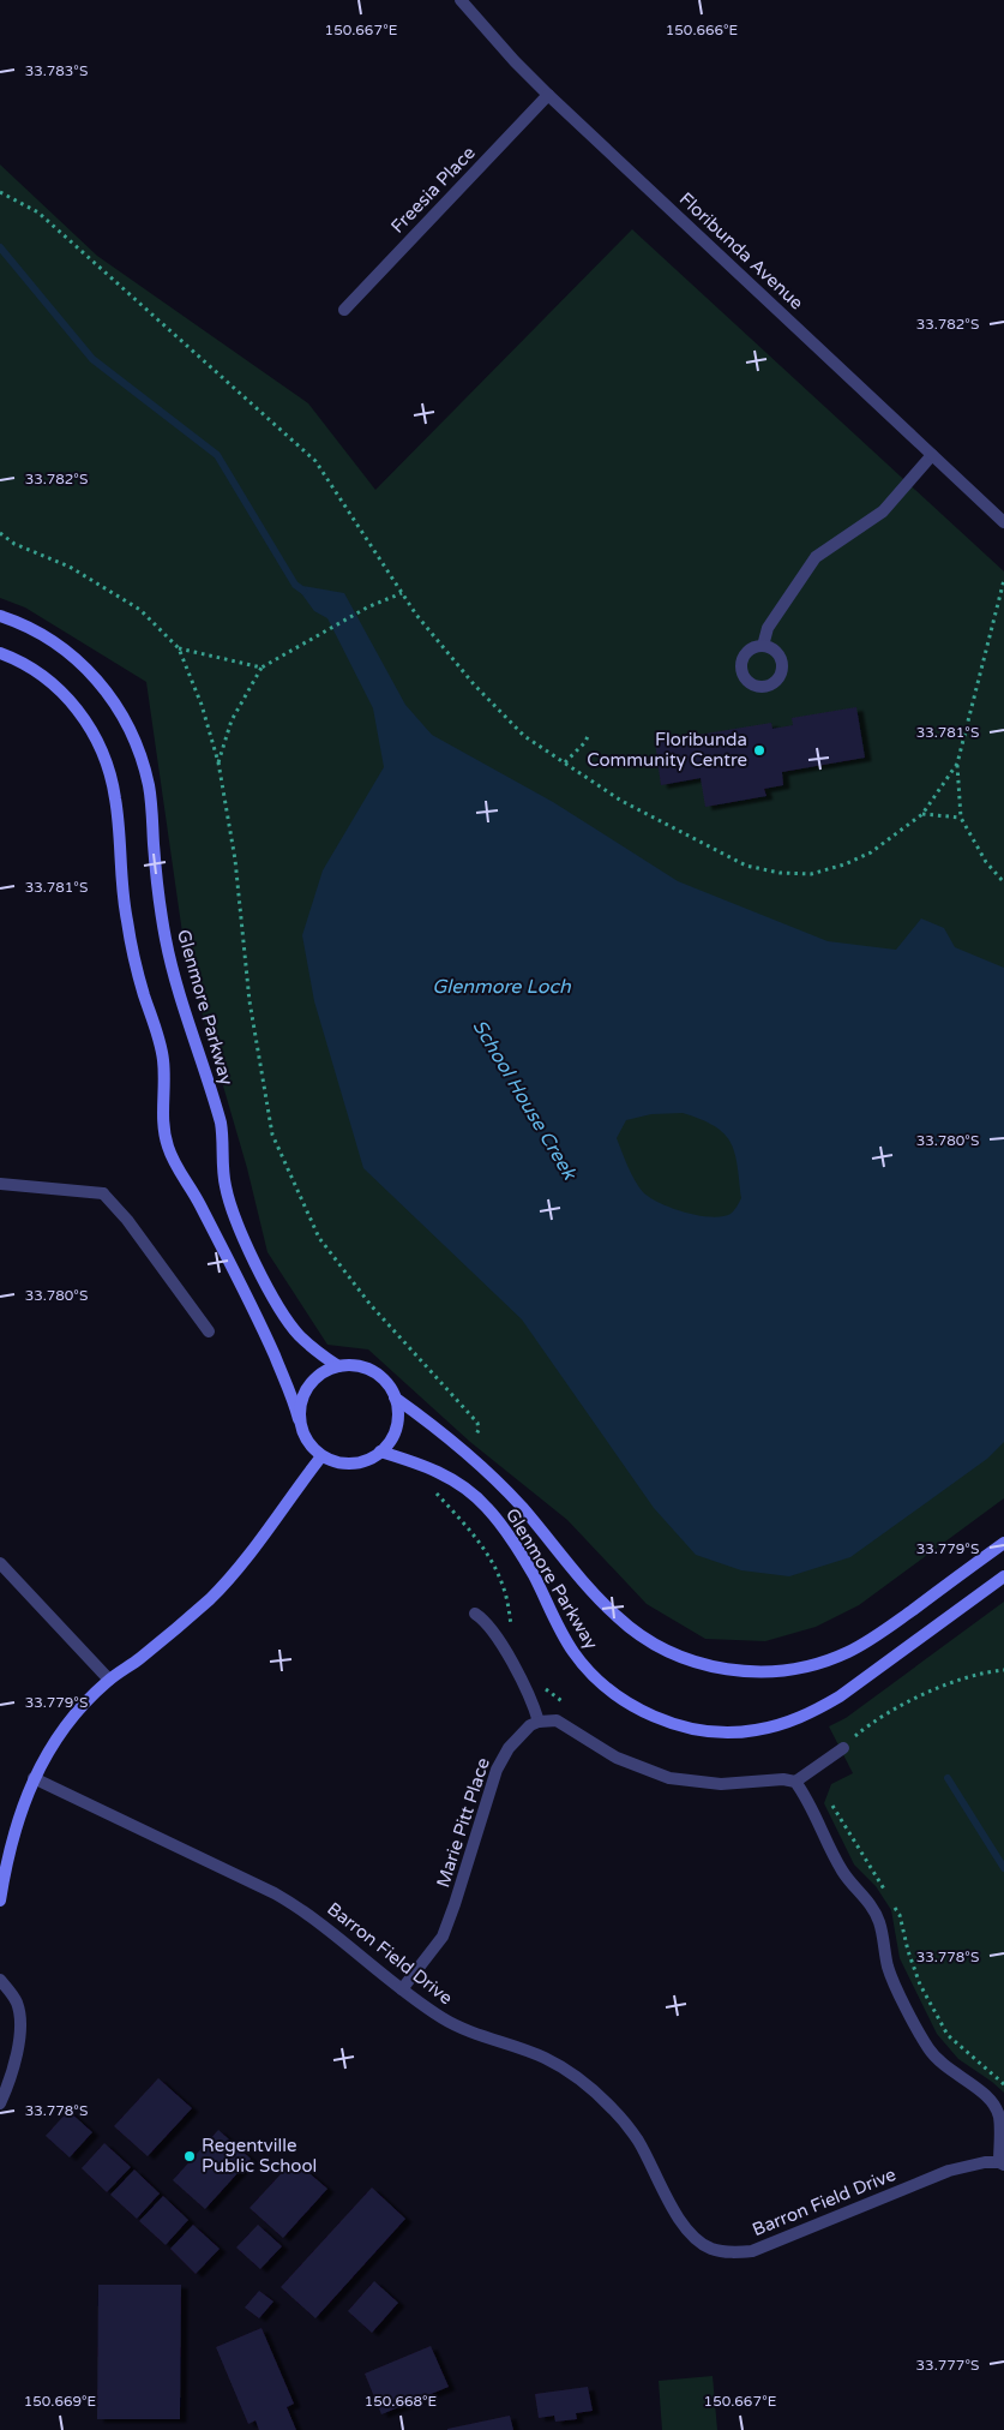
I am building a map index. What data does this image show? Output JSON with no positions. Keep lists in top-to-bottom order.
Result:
{
  "streets": {
    "main road": ["Glenmore Parkway"],
    "street": [
      "Freesia Place",
      "Floribunda Avenue",
      "Marie Pitt Place",
      "Barron Field Drive"
    ]
  },
  "crossings": [
    ["Freesia Place", "Floribunda Avenue"],
    ["Marie Pitt Place", "Barron Field Drive"]
  ],
  "water": ["Glenmore Loch", "School House Creek"],
  "places": ["Floribunda Community Centre", "Regentville Public School"],
  "coordinates": [
    "150.666°E",
    "150.667°E",
    "33.783°S",
    "33.782°S",
    "33.781°S",
    "33.780°S",
    "33.779°S",
    "33.778°S",
    "33.777°S",
    "150.669°E",
    "150.668°E"
  ]
}
